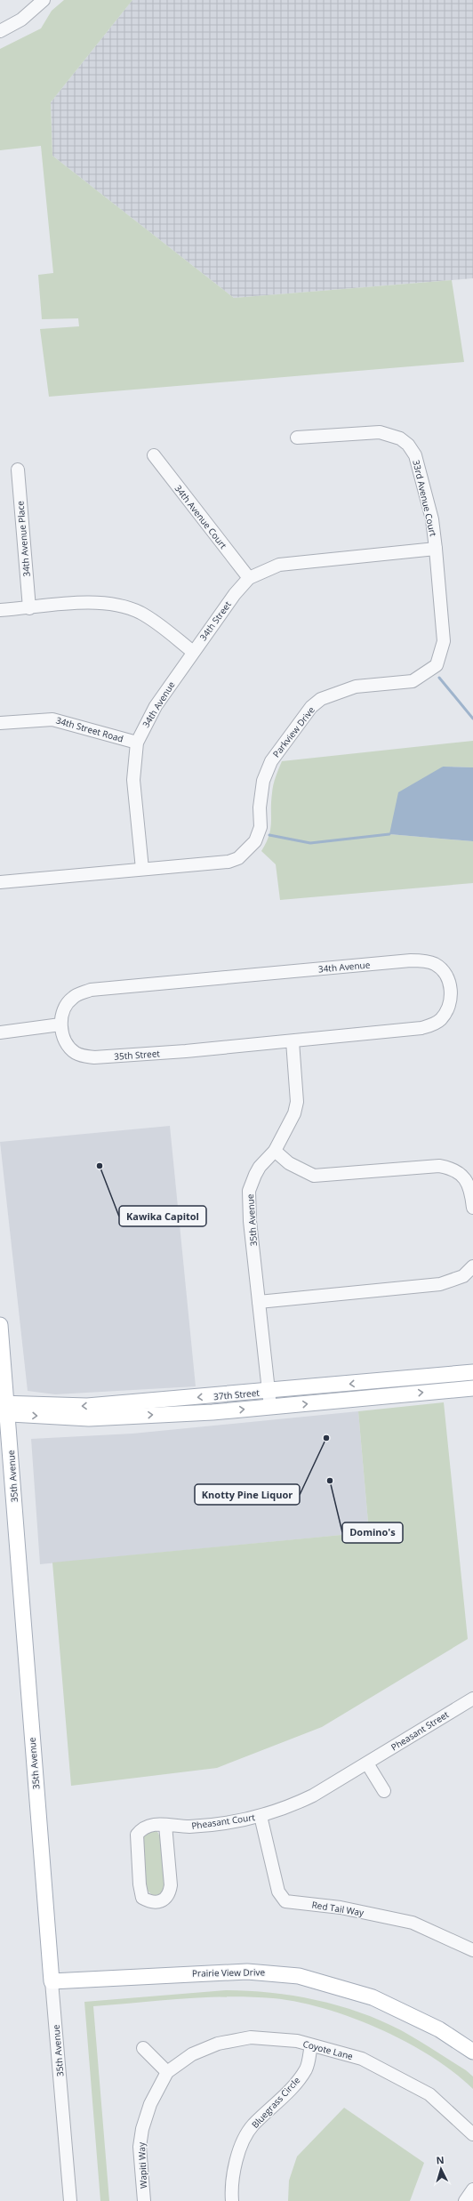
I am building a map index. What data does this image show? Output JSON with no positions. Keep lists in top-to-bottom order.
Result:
{
  "streets": {
    "main road": ["35th Avenue", "37th Street", "Prairie View Drive"],
    "street": [
      "33rd Avenue Court",
      "34th Avenue Court",
      "34th Avenue Place",
      "34th Street",
      "34th Avenue",
      "34th Street Road",
      "Parkview Drive",
      "35th Street",
      "Pheasant Street",
      "Pheasant Court",
      "Red Tail Way",
      "Coyote Lane",
      "Bluegrass Circle",
      "Wapiti Way"
    ]
  },
  "crossings": [
    ["33rd Avenue Court", "34th Street"],
    ["33rd Avenue Court", "Parkview Drive"],
    ["34th Avenue Court", "34th Street"],
    ["34th Street", "34th Avenue"],
    ["34th Avenue", "34th Street Road"],
    ["34th Avenue", "Parkview Drive"],
    ["34th Avenue", "35th Street"],
    ["34th Avenue", "35th Avenue"],
    ["35th Street", "35th Avenue"],
    ["35th Avenue", "37th Street"],
    ["35th Avenue", "Prairie View Drive"],
    ["Pheasant Street", "Pheasant Court"],
    ["Pheasant Street", "Red Tail Way"],
    ["Pheasant Court", "Red Tail Way"],
    ["Coyote Lane", "Bluegrass Circle"],
    ["Coyote Lane", "Wapiti Way"]
  ],
  "places": ["Kawika Capitol", "Knotty Pine Liquor", "Domino's"],
  "north": "top"
}
